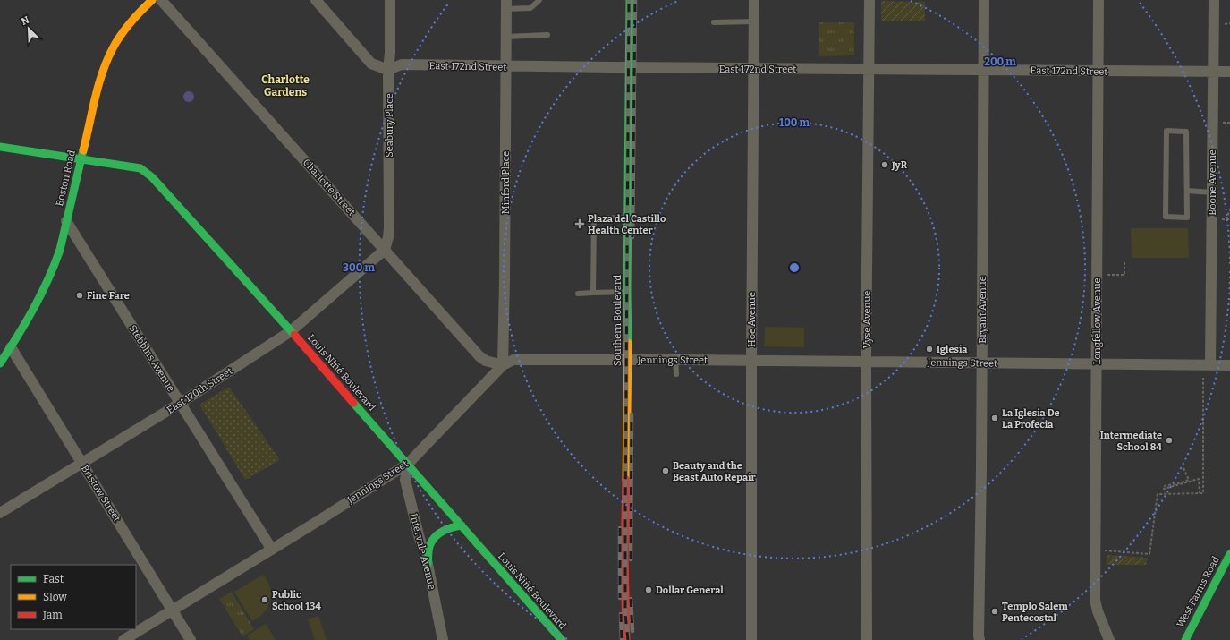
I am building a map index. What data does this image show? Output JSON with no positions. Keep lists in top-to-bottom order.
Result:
{
  "streets": {
    "main road": [
      "Boston Road",
      "Southern Boulevard",
      "Louis Niñé Boulevard",
      "West Farms Road"
    ],
    "street": [
      "East 172nd Street",
      "Seabury Place",
      "Minford Place",
      "Boone Avenue",
      "Charlotte Street",
      "Bryant Avenue",
      "Hoe Avenue",
      "Vyse Avenue",
      "Longfellow Avenue",
      "Stebbins Avenue",
      "Jennings Street",
      "East 170th Street",
      "Bristow Street",
      "Intervale Avenue"
    ]
  },
  "crossings": [
    ["East 172nd Street", "Seabury Place"],
    ["East 172nd Street", "Minford Place"],
    ["East 172nd Street", "Boone Avenue"],
    ["East 172nd Street", "Bryant Avenue"],
    ["East 172nd Street", "Hoe Avenue"],
    ["East 172nd Street", "Vyse Avenue"],
    ["East 172nd Street", "Southern Boulevard"],
    ["East 172nd Street", "Longfellow Avenue"],
    ["Seabury Place", "Charlotte Street"],
    ["Seabury Place", "East 170th Street"],
    ["Boston Road", "Stebbins Avenue"],
    ["Boston Road", "Louis Niñé Boulevard"],
    ["Boston Road", "Bristow Street"],
    ["Minford Place", "Charlotte Street"],
    ["Minford Place", "Jennings Street"],
    ["Boone Avenue", "Jennings Street"],
    ["Charlotte Street", "Jennings Street"],
    ["Charlotte Street", "East 170th Street"],
    ["Bryant Avenue", "Jennings Street"],
    ["Hoe Avenue", "Jennings Street"],
    ["Vyse Avenue", "Jennings Street"],
    ["Southern Boulevard", "Jennings Street"],
    ["Longfellow Avenue", "Jennings Street"],
    ["Stebbins Avenue", "Jennings Street"],
    ["Stebbins Avenue", "East 170th Street"],
    ["Jennings Street", "Louis Niñé Boulevard"],
    ["Jennings Street", "Bristow Street"],
    ["Jennings Street", "Intervale Avenue"],
    ["Louis Niñé Boulevard", "East 170th Street"],
    ["Louis Niñé Boulevard", "Intervale Avenue"],
    ["East 170th Street", "Bristow Street"]
  ],
  "districts": ["Charlotte Gardens"],
  "places": {
    "other": [
      "JyR",
      "Fine Fare",
      "Iglesia",
      "La Iglesia De La Profecia",
      "Intermediate School 84",
      "Beauty and the Beast Auto Repair",
      "Dollar General",
      "Public School 134",
      "Templo Salem Pentecostal"
    ],
    "health": ["Plaza del Castillo Health Center"]
  },
  "legend": ["Fast", "Slow", "Jam"],
  "north": "top left",
  "rings": ["200 m", "100 m", "300 m"]
}
